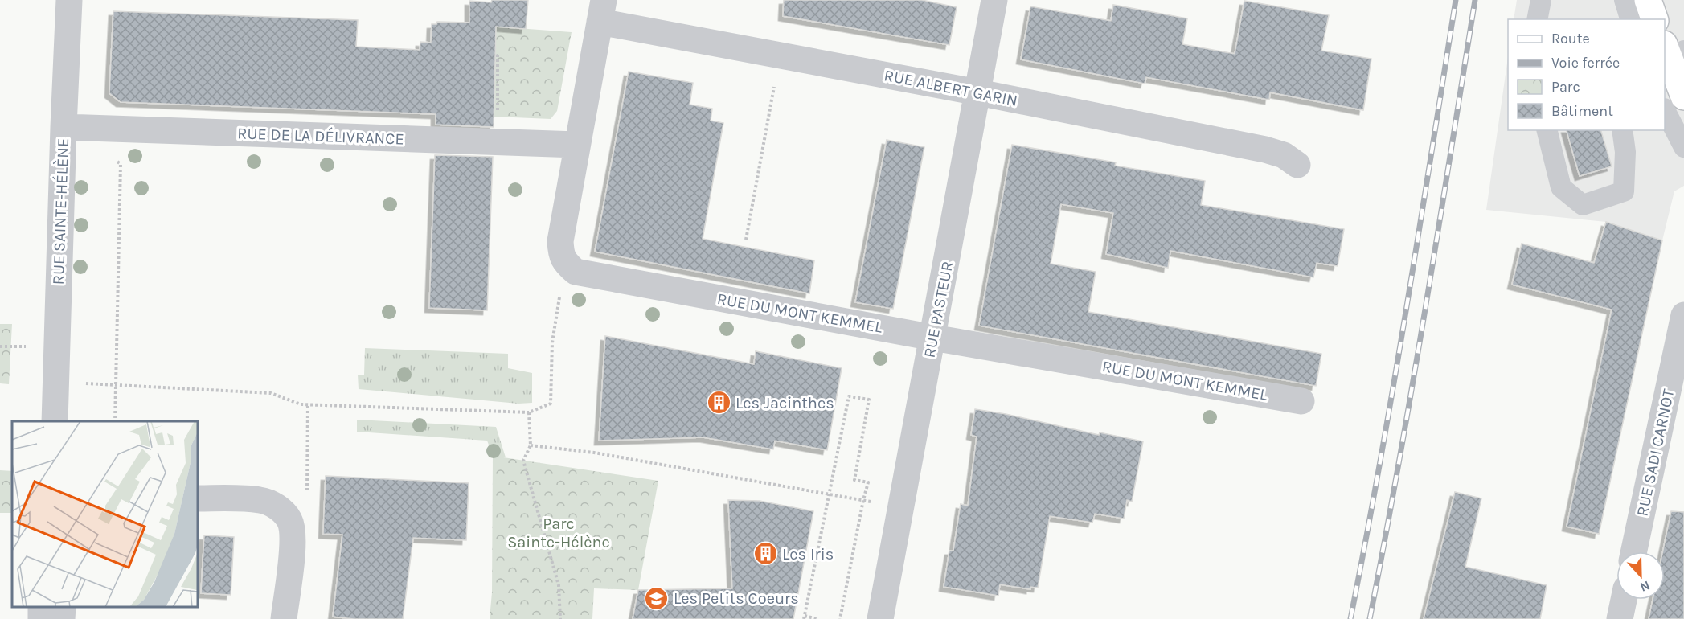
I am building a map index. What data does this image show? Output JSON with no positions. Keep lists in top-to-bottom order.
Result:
{
  "streets": {
    "street": [
      "RUE ALBERT GARIN",
      "RUE DE LA DÉLIVRANCE",
      "RUE SAINTE-HÉLÈNE",
      "RUE PASTEUR",
      "RUE DU MONT KEMMEL",
      "RUE SADI CARNOT"
    ]
  },
  "crossings": [
    ["RUE ALBERT GARIN", "RUE PASTEUR"],
    ["RUE ALBERT GARIN", "RUE DU MONT KEMMEL"],
    ["RUE DE LA DÉLIVRANCE", "RUE SAINTE-HÉLÈNE"],
    ["RUE DE LA DÉLIVRANCE", "RUE DU MONT KEMMEL"],
    ["RUE PASTEUR", "RUE DU MONT KEMMEL"]
  ],
  "parks": ["Parc Sainte-Hélène"],
  "places": {
    "building": ["Les Jacinthes", "Les Iris"],
    "school or university": ["Les Petits Coeurs"]
  },
  "legend": [
    "Route",
    "Voie ferrée",
    "Parc",
    "Bâtiment"
  ],
  "north": "bottom"
}
